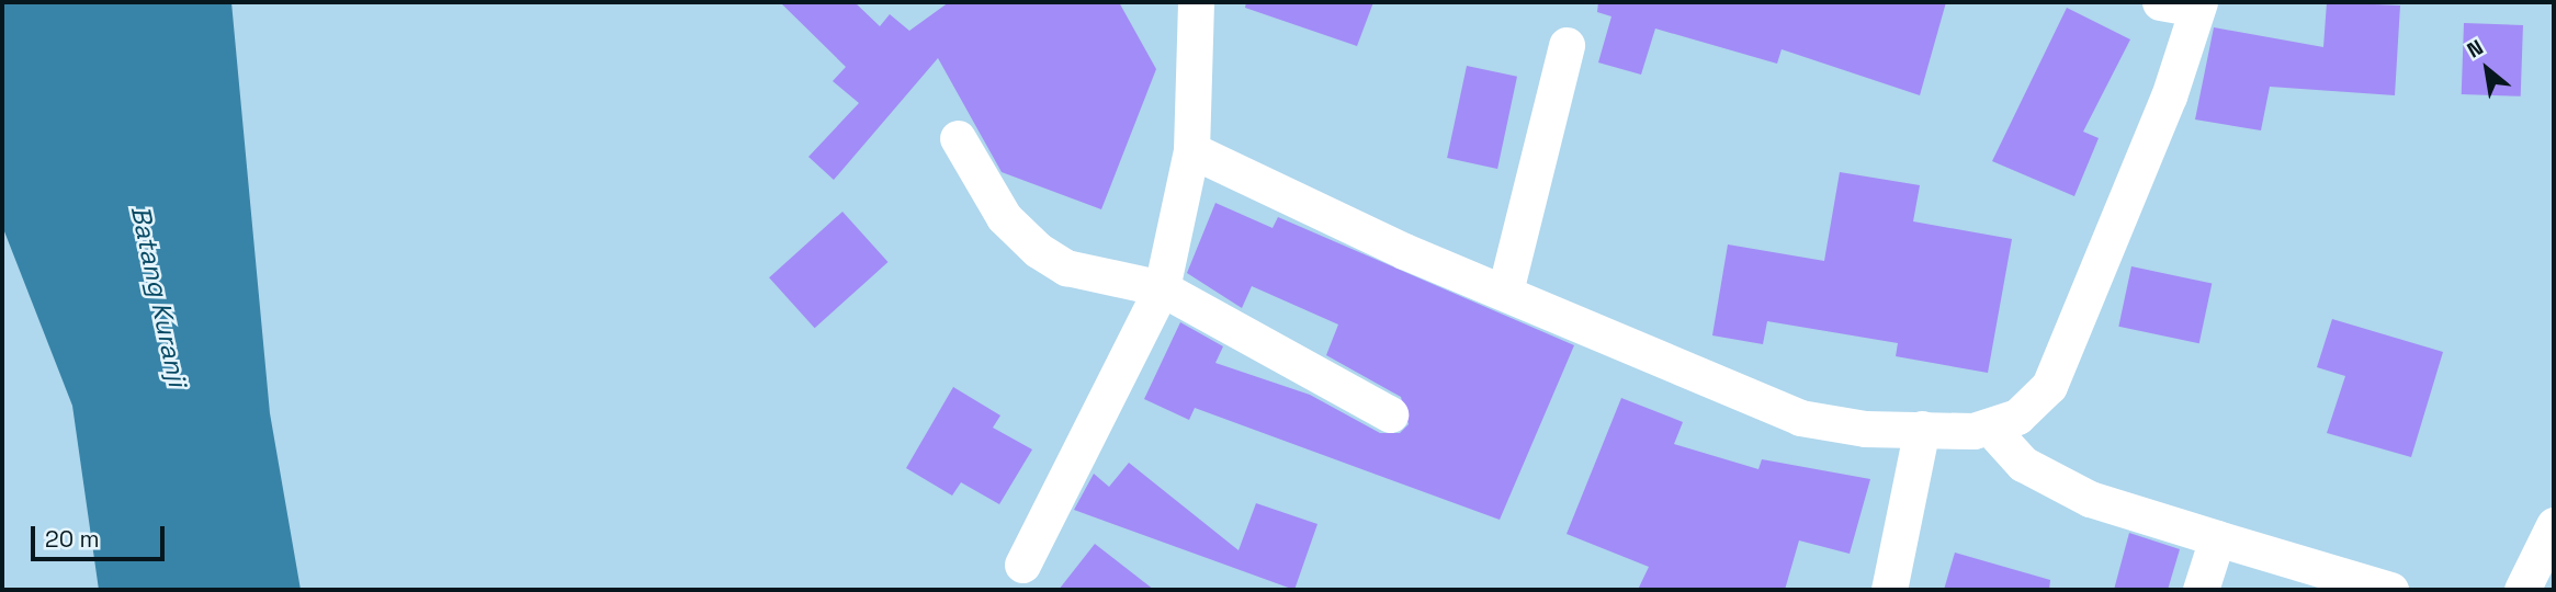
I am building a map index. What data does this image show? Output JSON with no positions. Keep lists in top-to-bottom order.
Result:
{
  "water": ["Batang Kuranji"],
  "scale_bar": "20 m",
  "north": "top left"
}
